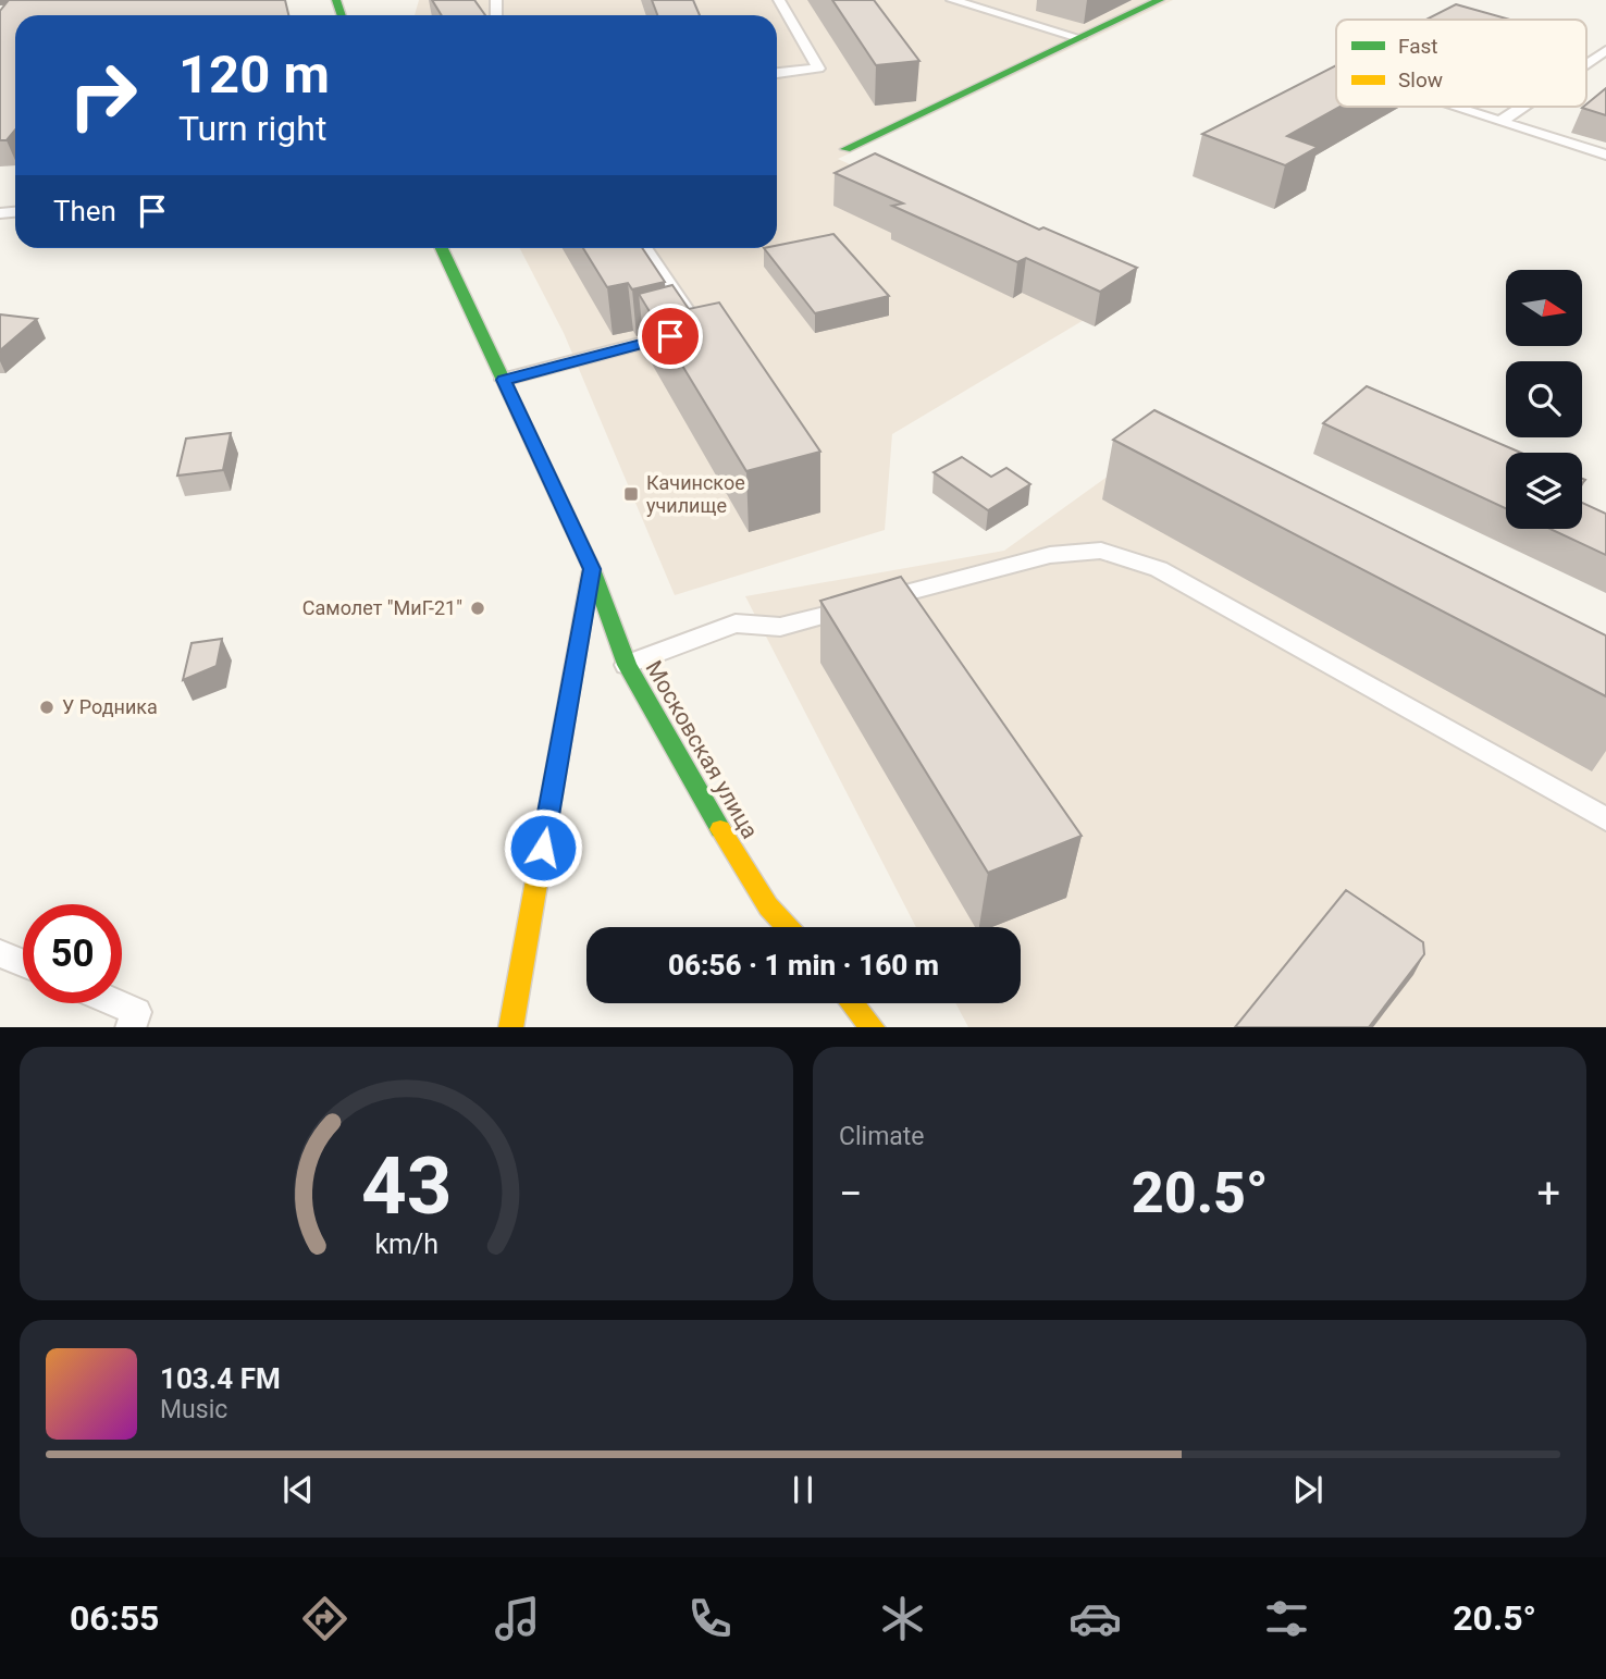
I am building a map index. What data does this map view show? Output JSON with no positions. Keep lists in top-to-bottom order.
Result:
{
  "streets": {
    "main road": ["Московская улица"]
  },
  "places": {
    "transit": ["Качинское училище"],
    "other": ["Самолет \"МиГ-21\"", "У Родника"]
  },
  "legend": ["Fast", "Slow"],
  "north": "right",
  "page": {
    "turn": ["120 m", "Turn right"],
    "then": "Then",
    "limit": "50",
    "trip": "06:56 · 1 min · 160 m",
    "tile": "Climate",
    "heat": ["−", "20.5°", "+"],
    "song": ["103.4 FM", "Music"],
    "tabs": ["06:55", "20.5°"],
    "gauge": ["43", "km/h"]
  }
}
